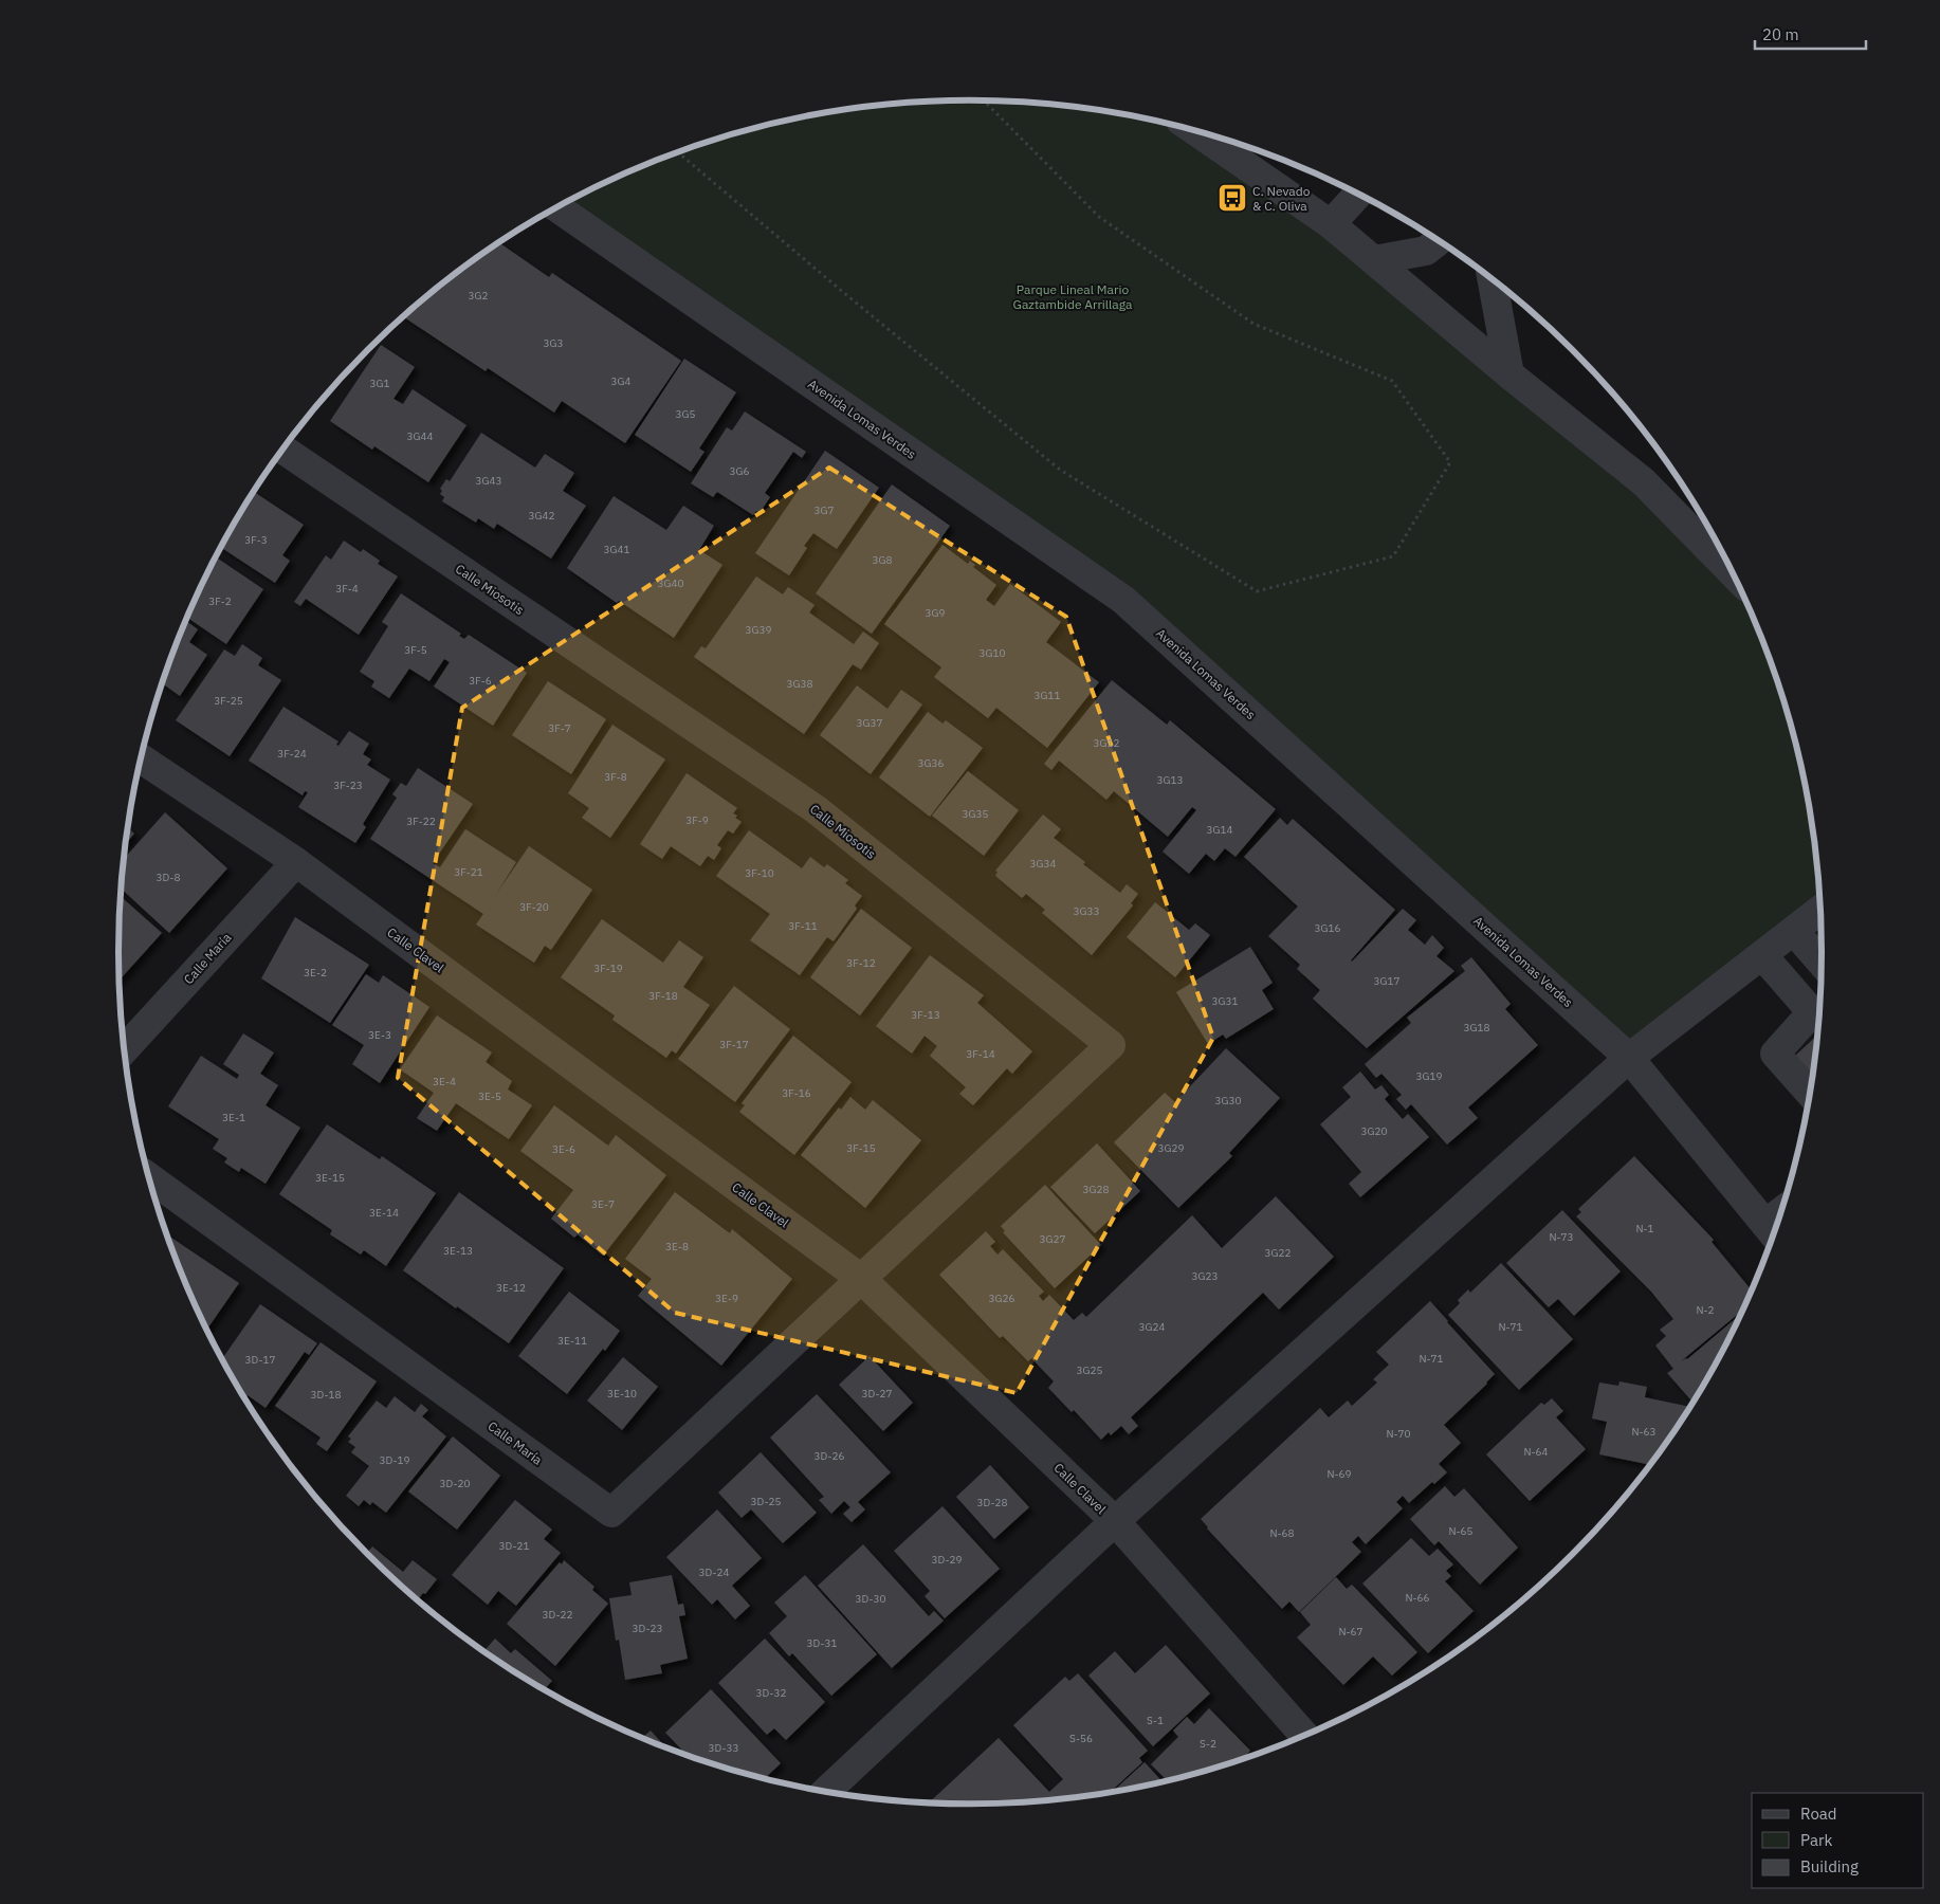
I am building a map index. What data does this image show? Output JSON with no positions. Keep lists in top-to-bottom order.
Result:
{
  "streets": {
    "street": [
      "Avenida Lomas Verdes",
      "Calle Miosotis",
      "Calle Clavel",
      "Calle María"
    ]
  },
  "crossings": [
    ["Calle Miosotis", "Calle Clavel"],
    ["Calle Miosotis", "Calle María"],
    ["Calle Clavel", "Calle María"]
  ],
  "parks": ["Parque Lineal Mario Gaztambide Arrillaga"],
  "places": {
    "bus stop": ["C. Nevado & C. Oliva"]
  },
  "house_numbers": [
    "3G2",
    "3G3",
    "3G4",
    "3G1",
    "3G5",
    "3G44",
    "3G6",
    "3G43",
    "3G7",
    "3G42",
    "3F-3",
    "3G41",
    "3G8",
    "3G40",
    "3F-4",
    "3F-2",
    "3G9",
    "3G39",
    "3F-5",
    "3G10",
    "3F-6",
    "3G38",
    "3G11",
    "3F-25",
    "3G37",
    "3F-7",
    "3G12",
    "3F-24",
    "3G36",
    "3F-8",
    "3G13",
    "3F-23",
    "3G35",
    "3F-9",
    "3F-22",
    "3G14",
    "3G34",
    "3F-21",
    "3F-10",
    "3D-8",
    "3F-20",
    "3G33",
    "3F-11",
    "3G16",
    "3F-12",
    "3F-19",
    "3E-2",
    "3G17",
    "3F-18",
    "3G31",
    "3F-13",
    "3G18",
    "3E-3",
    "3F-17",
    "3F-14",
    "3G19",
    "3E-4",
    "3F-16",
    "3E-5",
    "3G30",
    "3E-1",
    "3G20",
    "3F-15",
    "3G29",
    "3E-6",
    "3E-15",
    "3G28",
    "3E-7",
    "3E-14",
    "N-1",
    "N-73",
    "3G27",
    "3E-8",
    "3E-13",
    "3G22",
    "3G23",
    "3E-12",
    "3E-9",
    "3G26",
    "N-2",
    "3G24",
    "N-71",
    "3E-11",
    "N-71",
    "3D-17",
    "3G25",
    "3E-10",
    "3D-27",
    "3D-18",
    "N-63",
    "N-70",
    "N-64",
    "3D-26",
    "3D-19",
    "N-69",
    "3D-20",
    "3D-25",
    "3D-28",
    "N-65",
    "N-68",
    "3D-21",
    "3D-29",
    "3D-24",
    "N-66",
    "3D-30",
    "3D-22",
    "3D-23",
    "N-67",
    "3D-31",
    "3D-32",
    "S-1",
    "S-56",
    "S-2",
    "3D-33"
  ],
  "legend": ["Road", "Park", "Building"],
  "scale_bar": "20 m"
}
